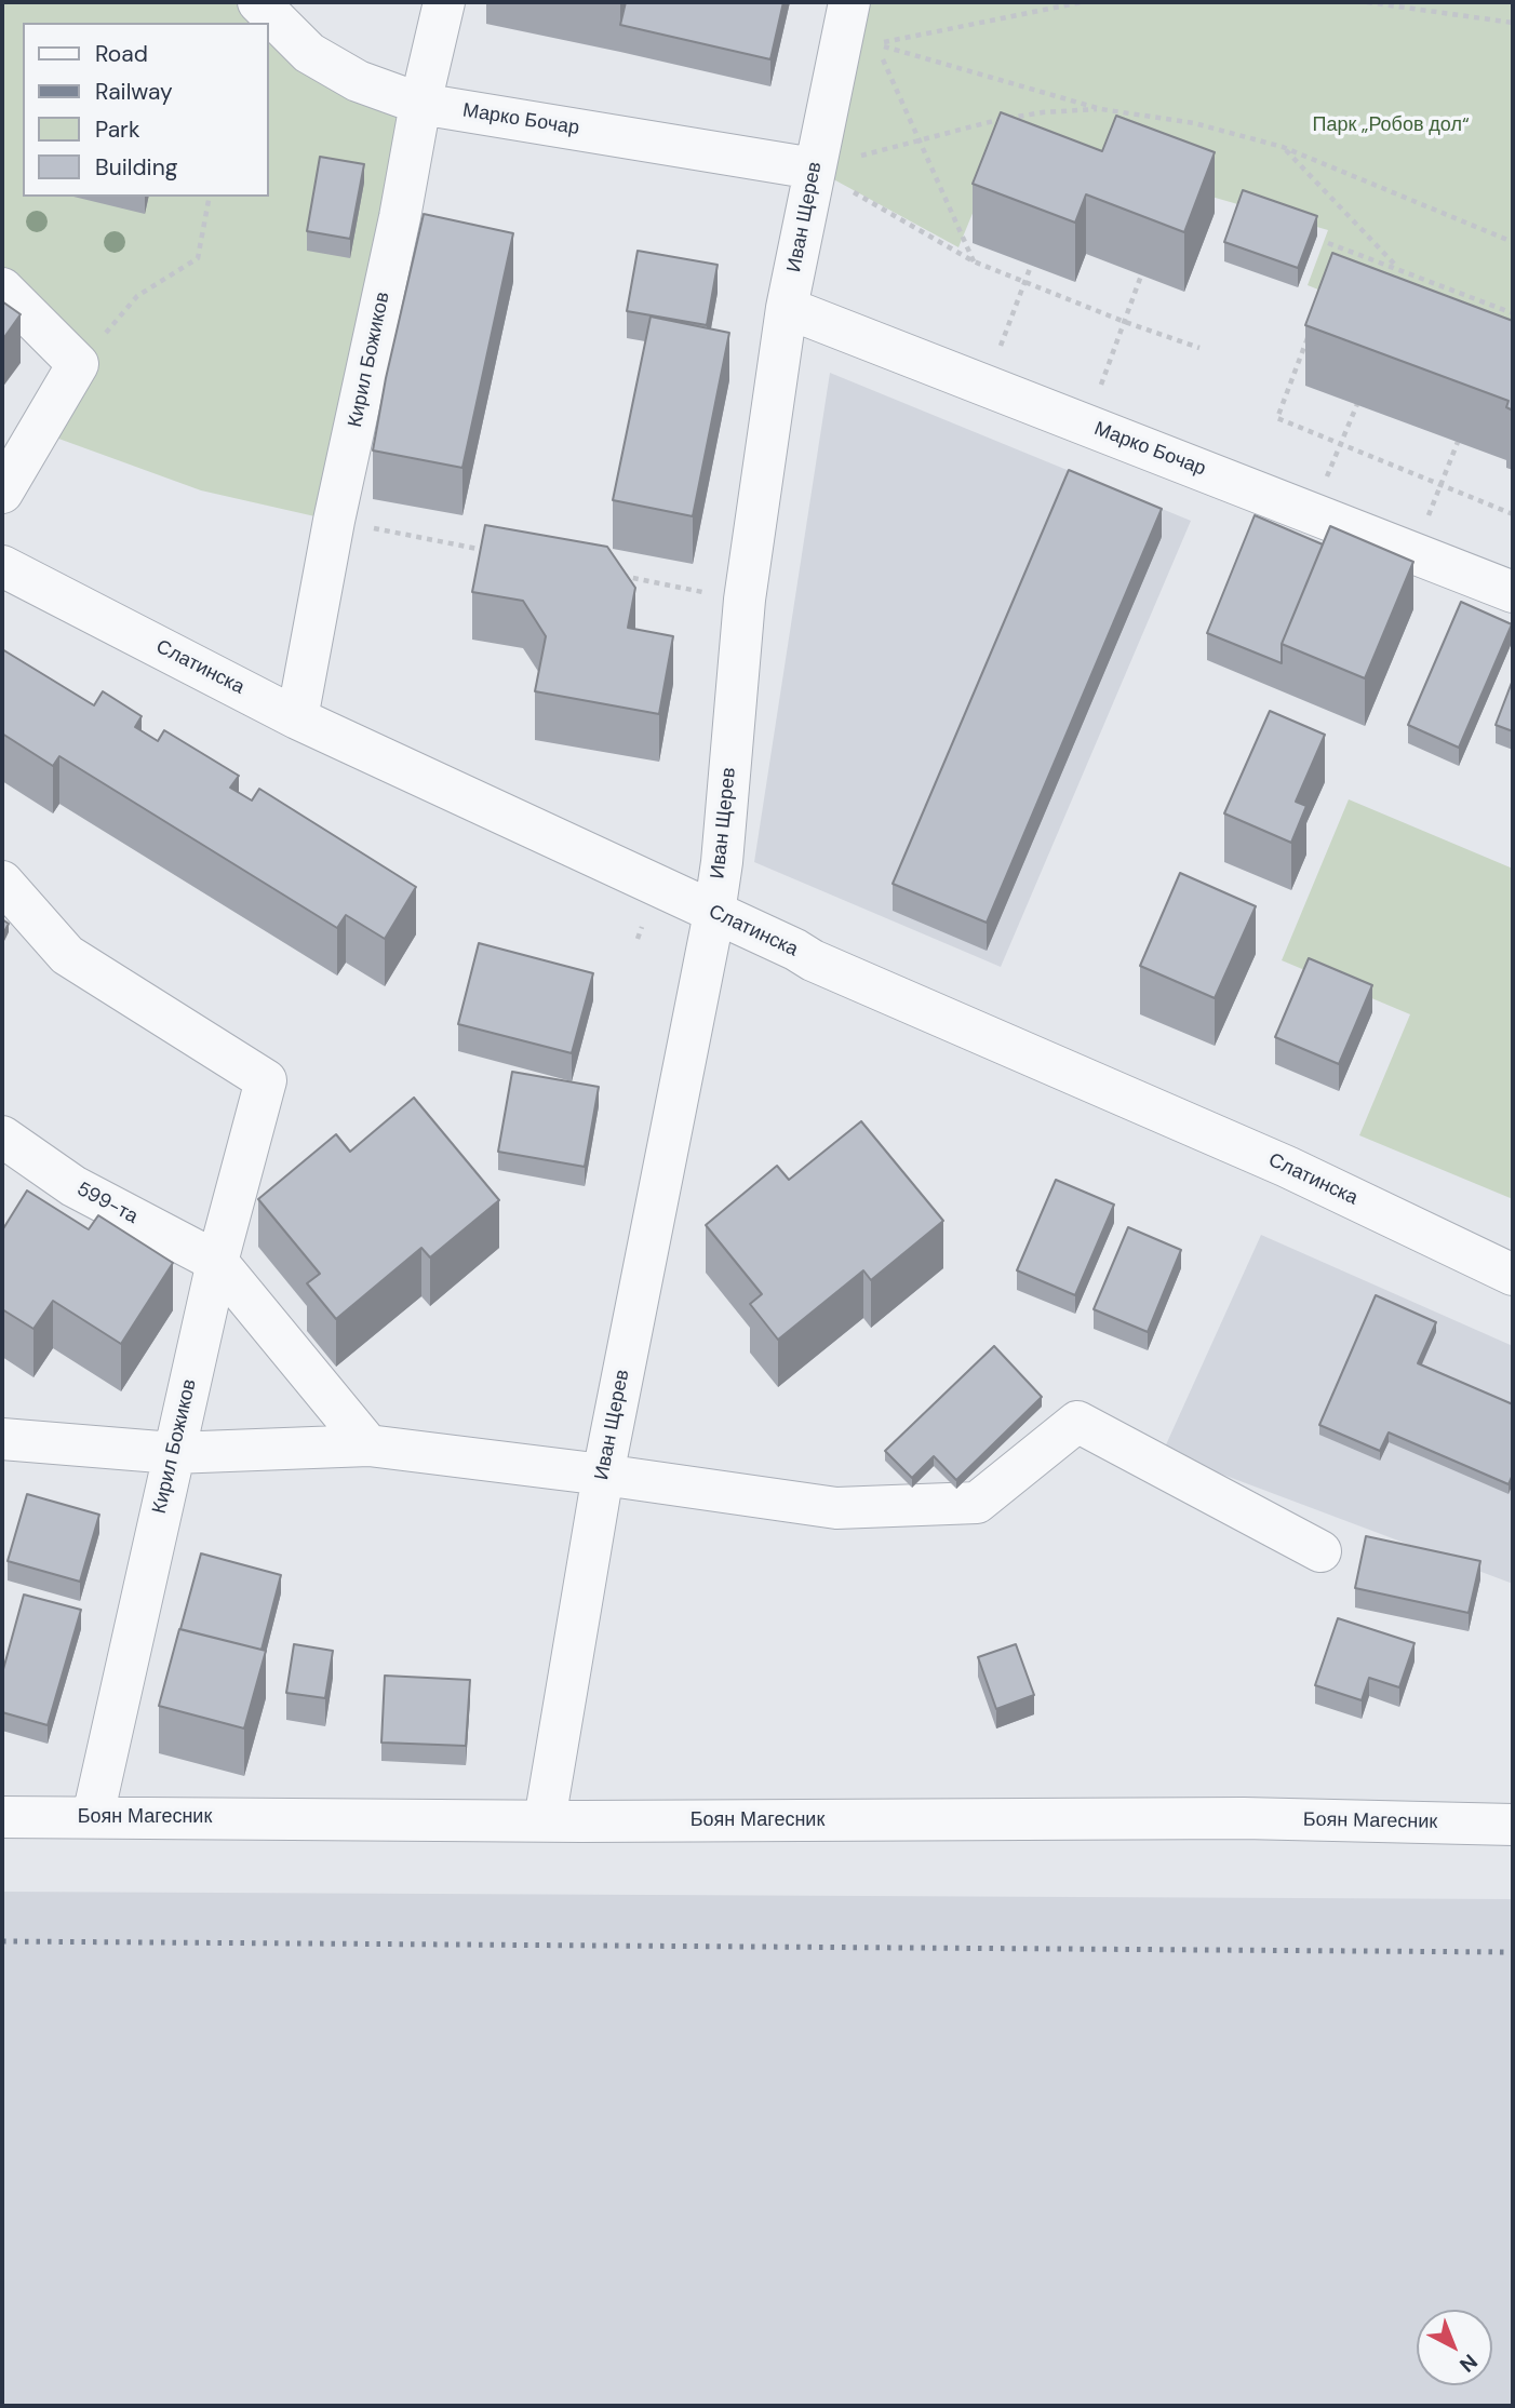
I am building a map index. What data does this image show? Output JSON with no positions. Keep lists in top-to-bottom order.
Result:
{
  "streets": {
    "street": [
      "Марко Бочар",
      "Иван Щерев",
      "Кирил Божиков",
      "Слатинска",
      "599-та",
      "Боян Магесник"
    ]
  },
  "crossings": [
    ["Марко Бочар", "Иван Щерев"],
    ["Марко Бочар", "Кирил Божиков"],
    ["Иван Щерев", "Слатинска"],
    ["Иван Щерев", "Боян Магесник"],
    ["Кирил Божиков", "Слатинска"],
    ["Кирил Божиков", "599-та"],
    ["Кирил Божиков", "Боян Магесник"]
  ],
  "parks": ["Парк „Робов дол“"],
  "legend": [
    "Road",
    "Railway",
    "Park",
    "Building"
  ],
  "north": "bottom right"
}
